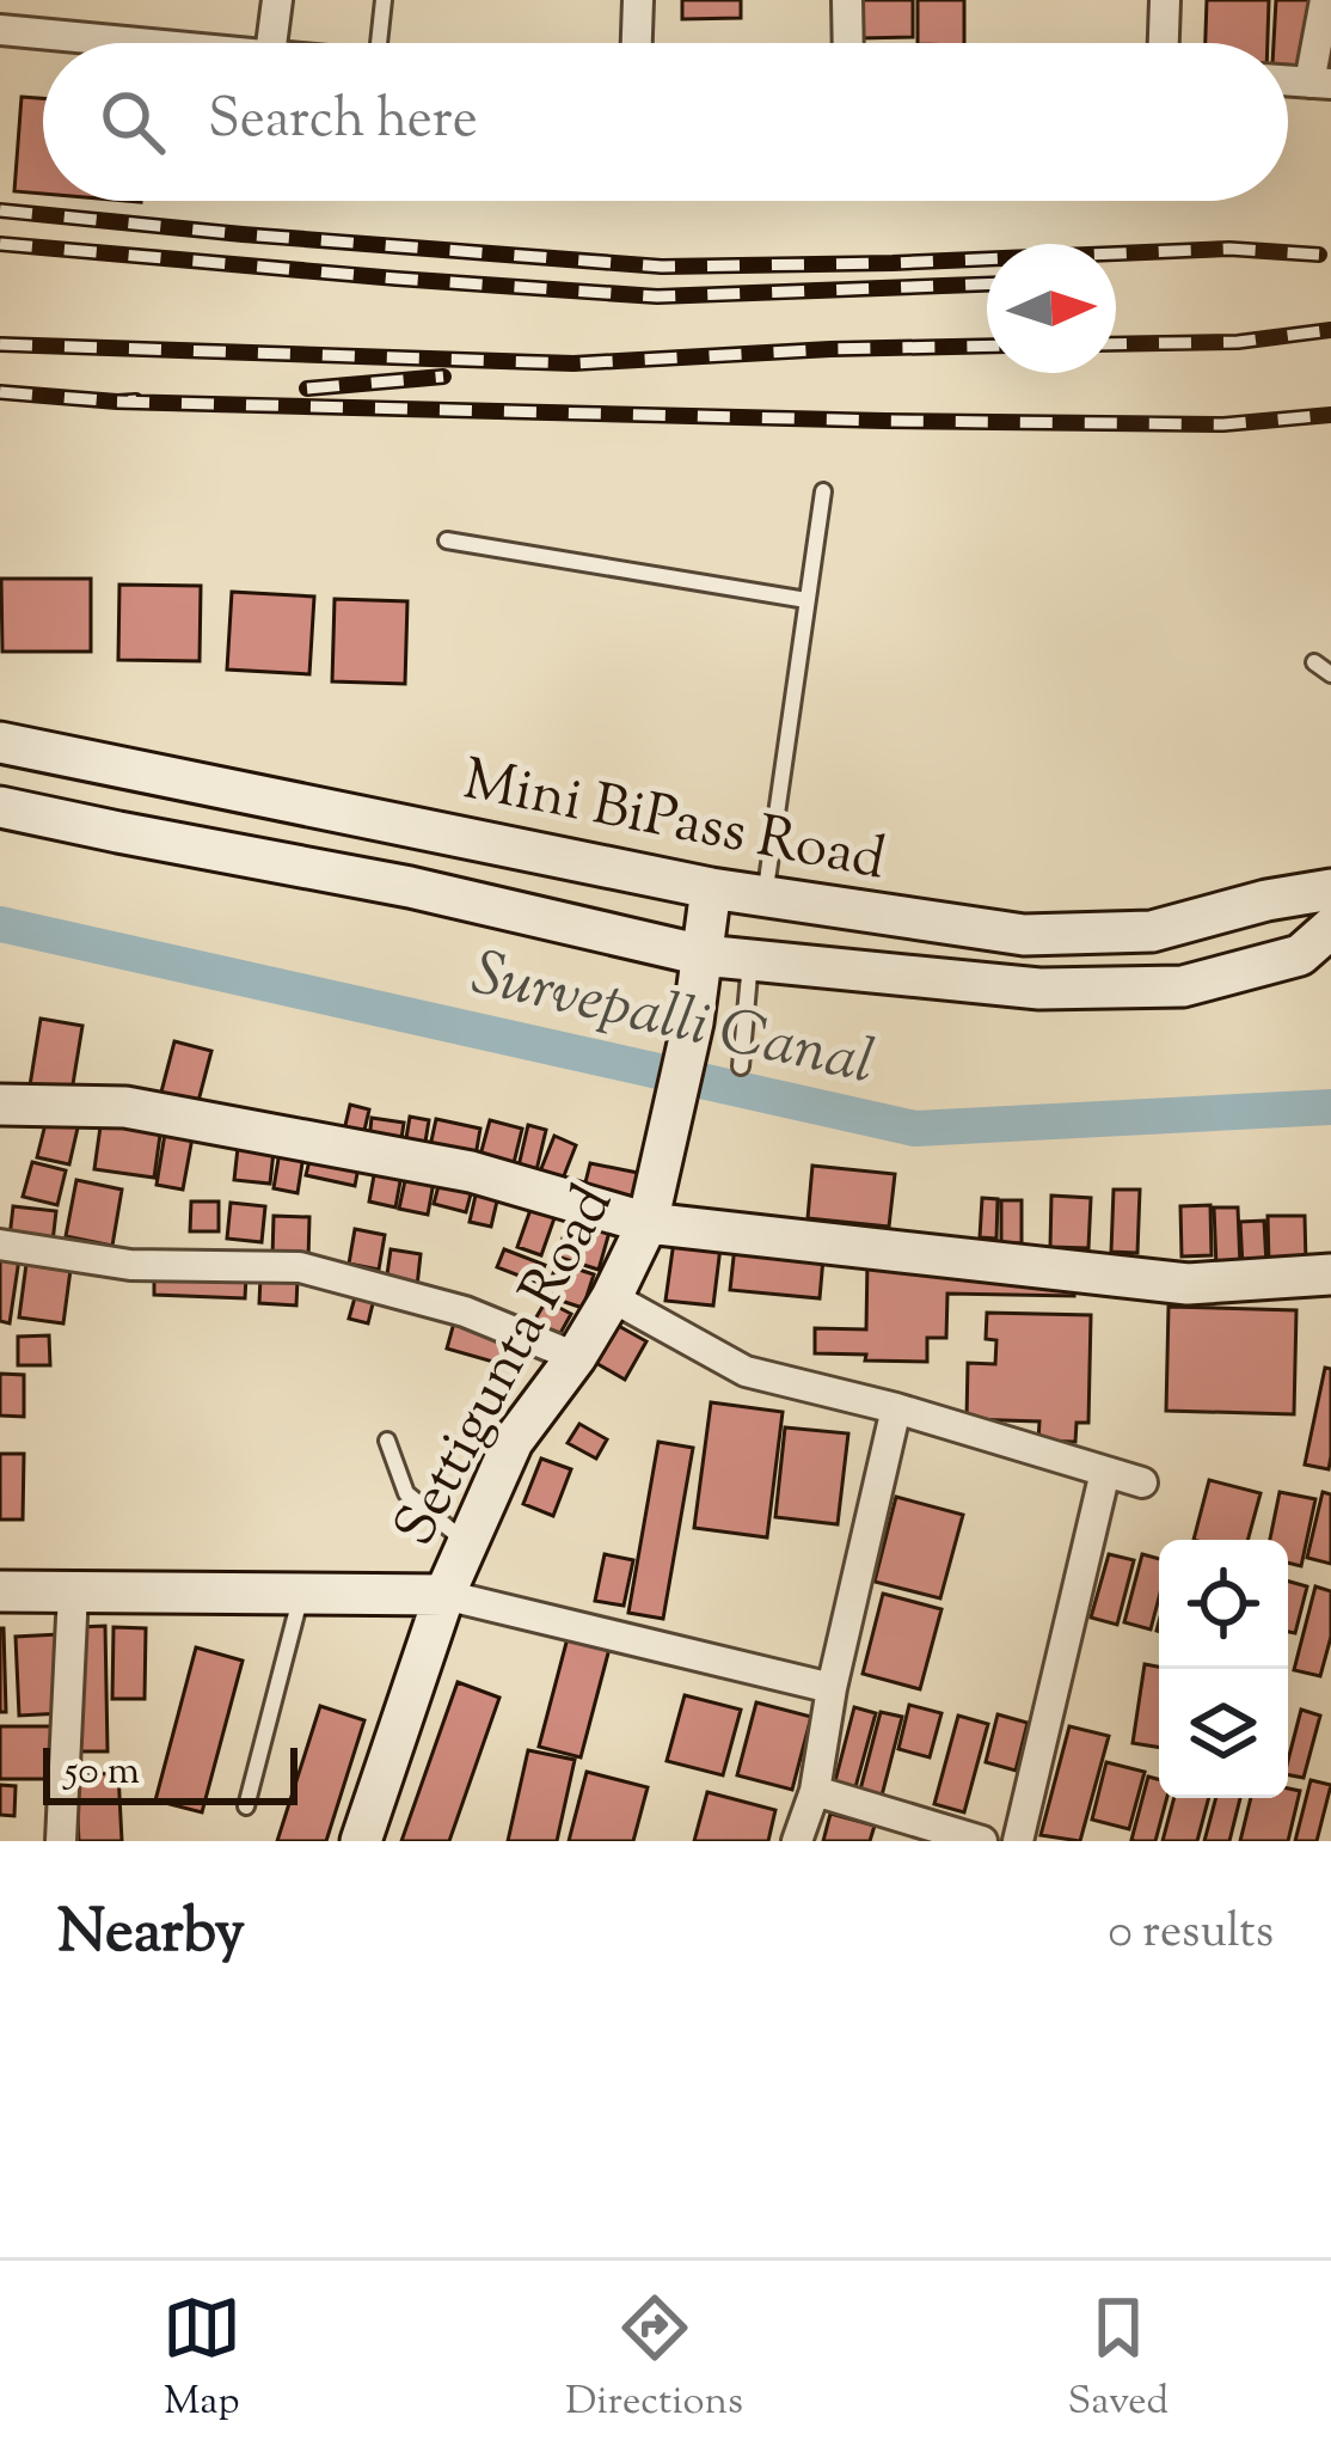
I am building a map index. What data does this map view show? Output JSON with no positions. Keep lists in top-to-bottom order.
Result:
{
  "streets": {
    "street": ["Mini BiPass Road", "Settigunta Road"]
  },
  "crossings": [
    ["Mini BiPass Road", "Settigunta Road"]
  ],
  "water": ["Survepalli Canal"],
  "scale_bar": "50 m",
  "north": "right",
  "page": {
    "search": "Search here",
    "scale": "50 m",
    "heading": ["Nearby", "0 results"],
    "nav": ["Map", "Directions", "Saved"]
  }
}
